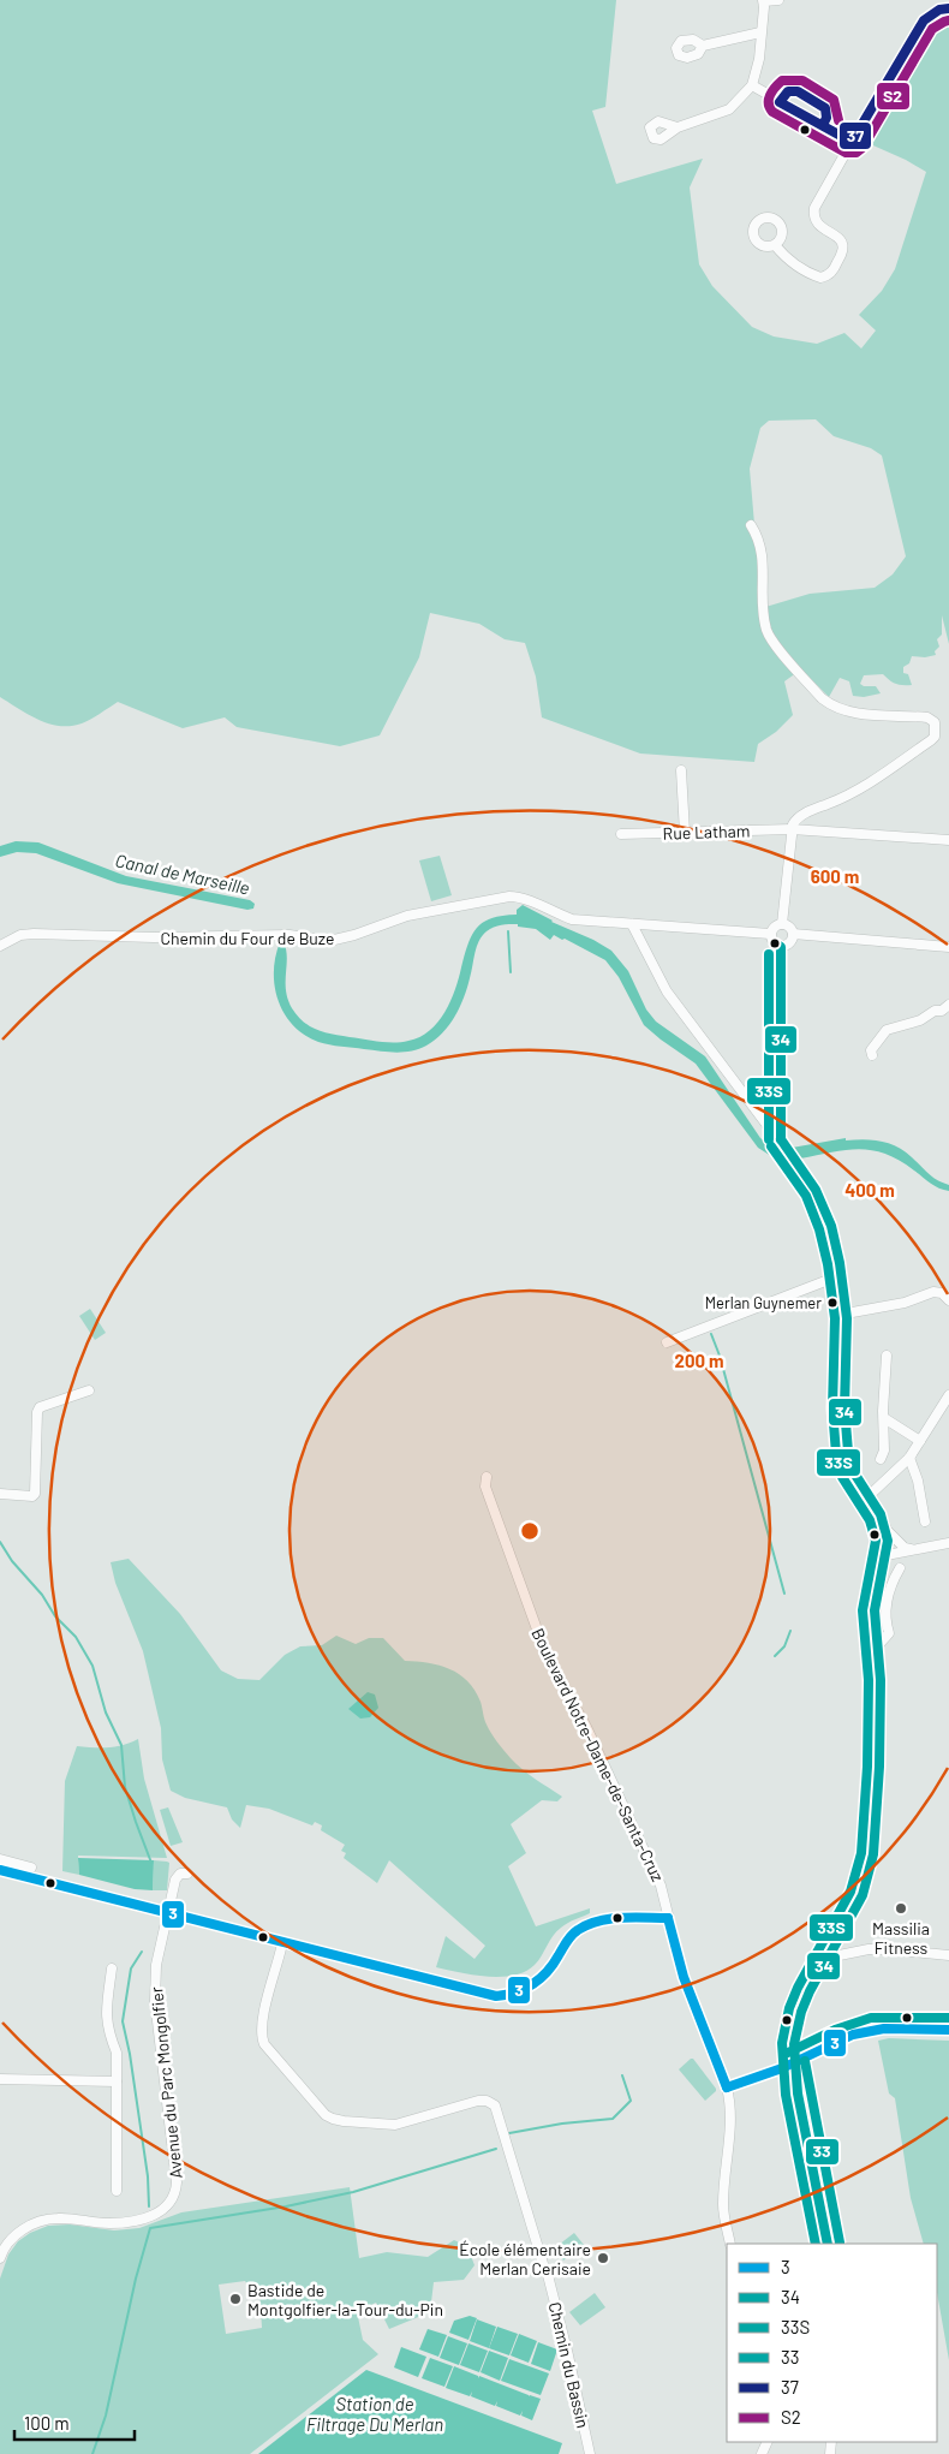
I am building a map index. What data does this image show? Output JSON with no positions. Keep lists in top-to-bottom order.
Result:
{
  "streets": {
    "street": [
      "Rue Latham",
      "Chemin du Four de Buze",
      "Boulevard Notre-Dame-de-Santa-Cruz",
      "Avenue du Parc Mongolfier",
      "Chemin du Bassin"
    ]
  },
  "water": ["Canal de Marseille", "Station de Filtrage Du Merlan"],
  "places": [
    "Merlan Guynemer",
    "Massilia Fitness",
    "École élémentaire Merlan Cerisaie",
    "Bastide de Montgolfier-la-Tour-du-Pin"
  ],
  "lines": [
    "transit line 37",
    "transit line S2",
    "transit line 34",
    "transit line 33S",
    "transit line 3",
    "transit line 33"
  ],
  "legend": [
    "3",
    "34",
    "33S",
    "33",
    "37",
    "S2"
  ],
  "scale_bar": "100 m",
  "rings": ["600 m", "400 m", "200 m"]
}
